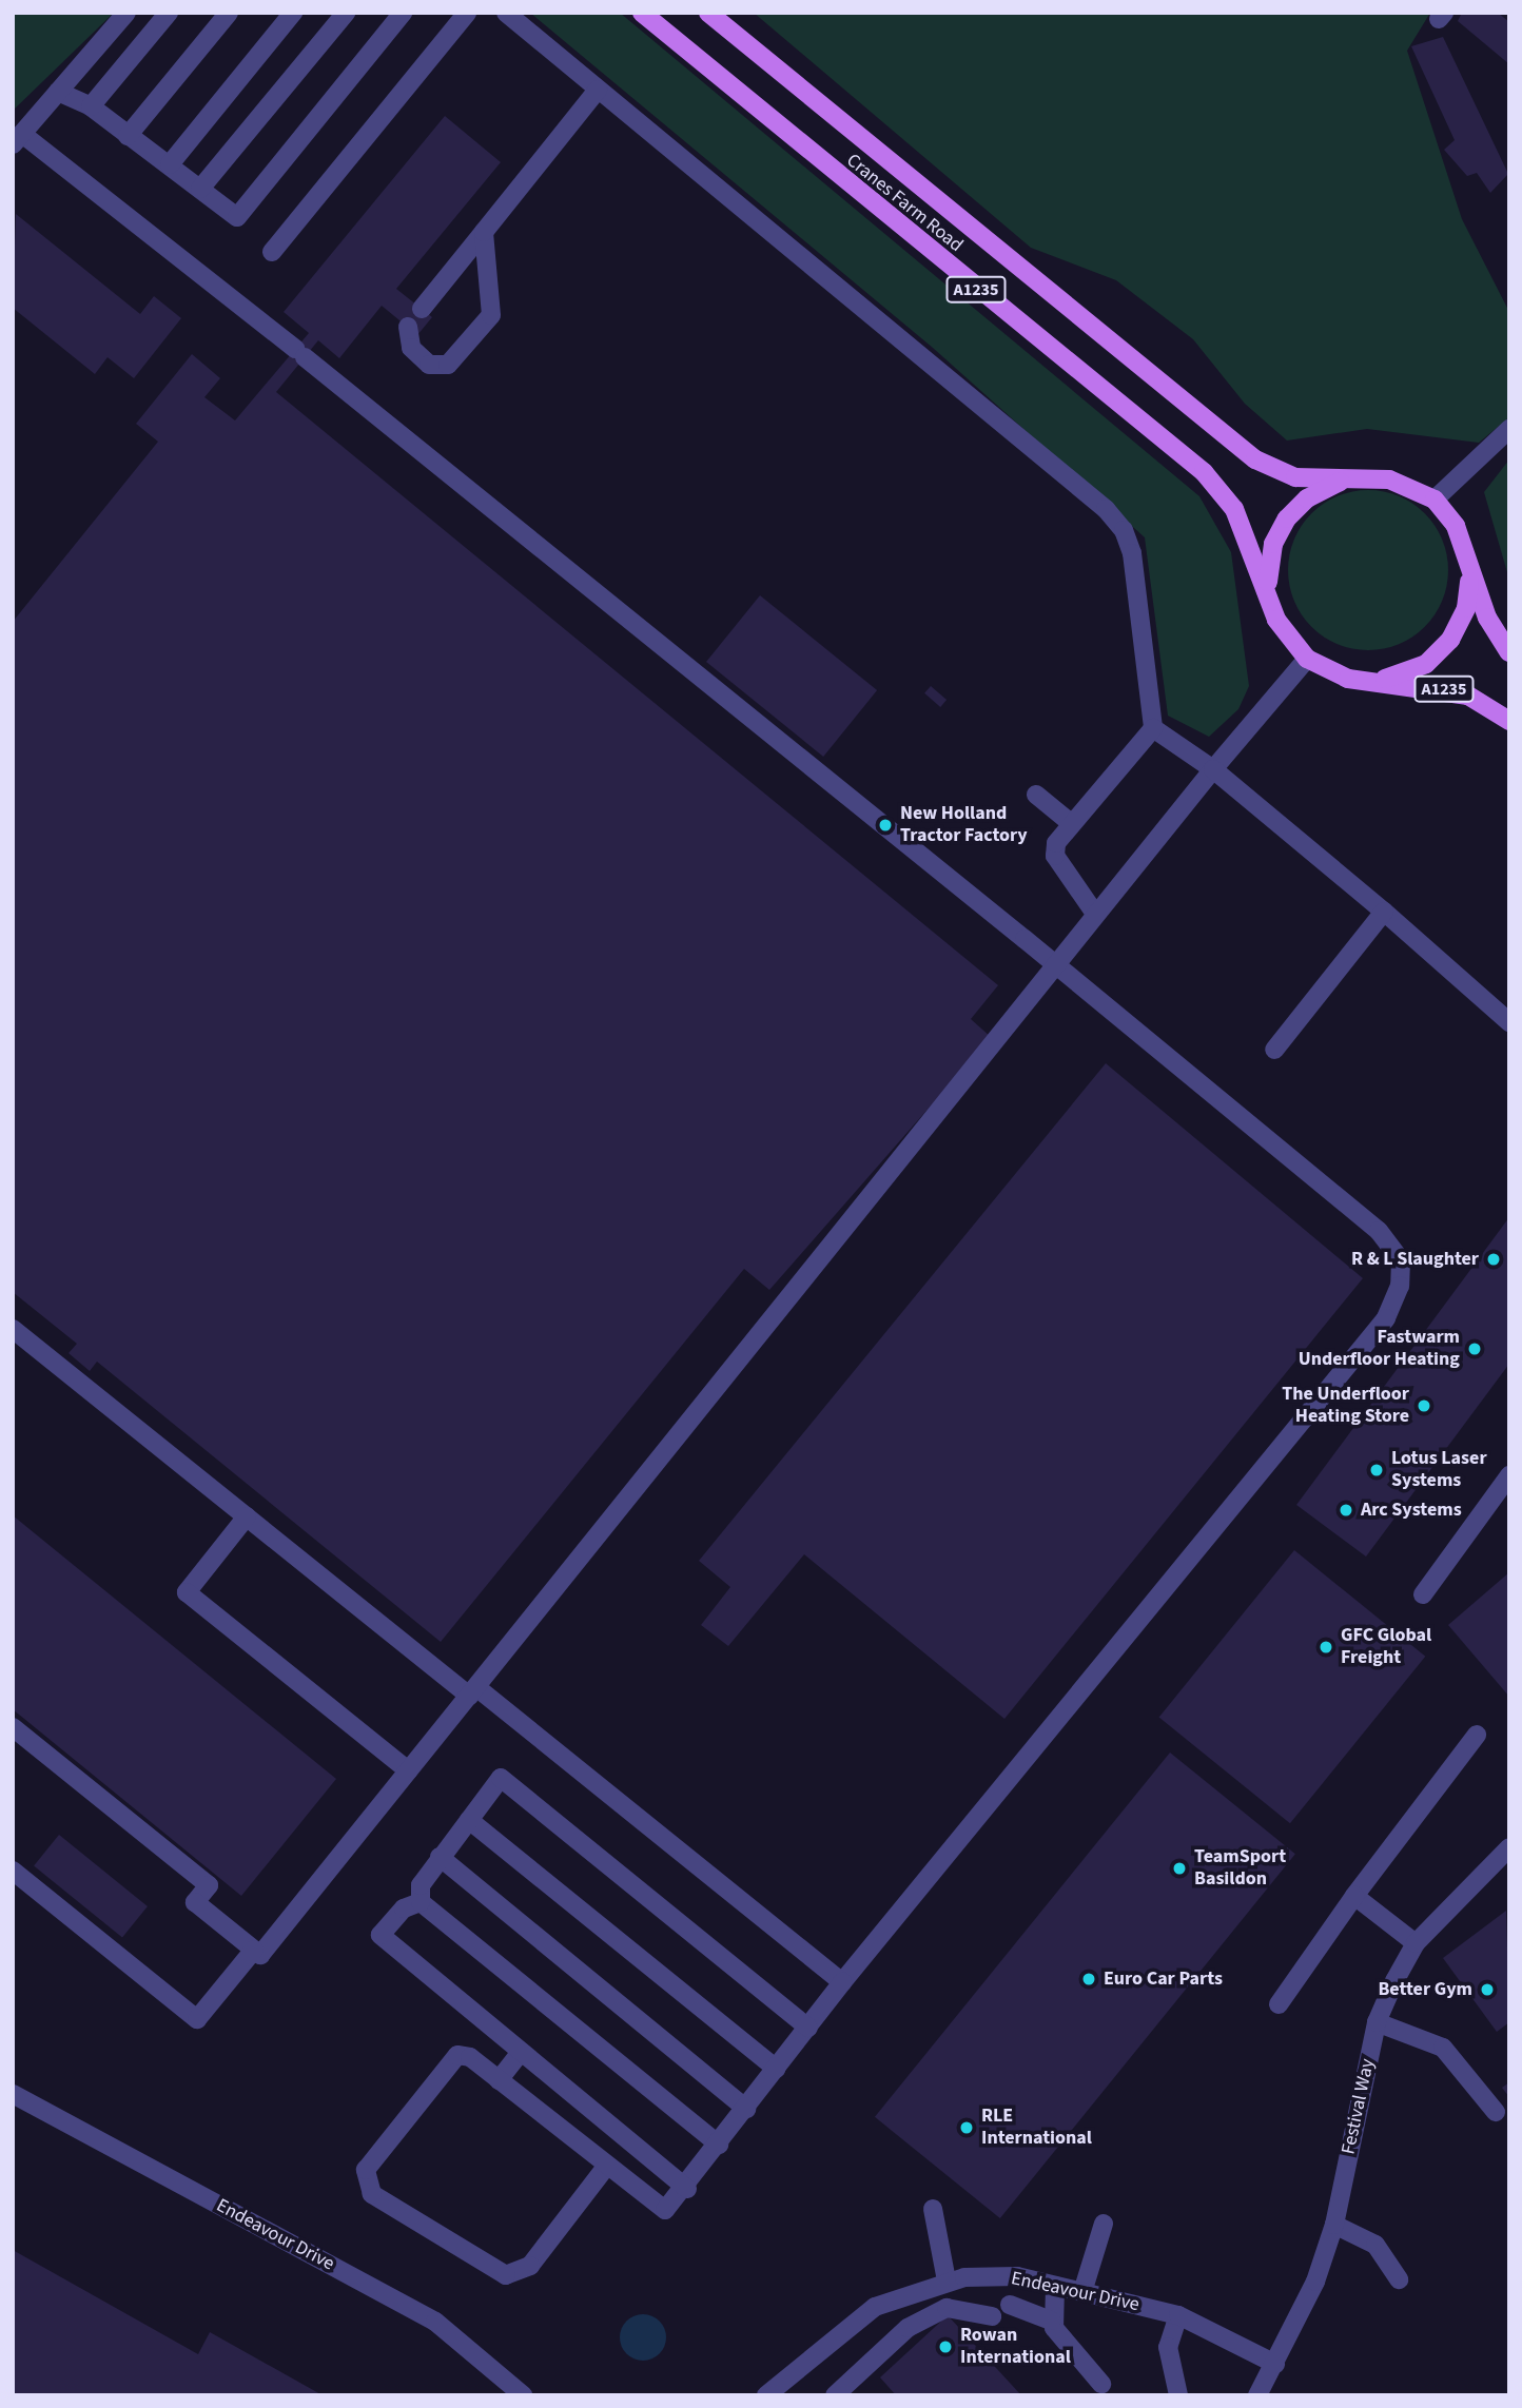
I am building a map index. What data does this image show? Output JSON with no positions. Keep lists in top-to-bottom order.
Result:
{
  "streets": {
    "main road": ["Cranes Farm Road", "A1235"],
    "street": ["Festival Way", "Endeavour Drive"]
  },
  "crossings": [
    ["Festival Way", "Endeavour Drive"]
  ],
  "places": [
    "New Holland Tractor Factory",
    "R & L Slaughter",
    "Fastwarm Underfloor Heating",
    "The Underfloor Heating Store",
    "Lotus Laser Systems",
    "Arc Systems",
    "GFC Global Freight",
    "TeamSport Basildon",
    "Euro Car Parts",
    "Better Gym",
    "RLE International",
    "Rowan International"
  ]
}
